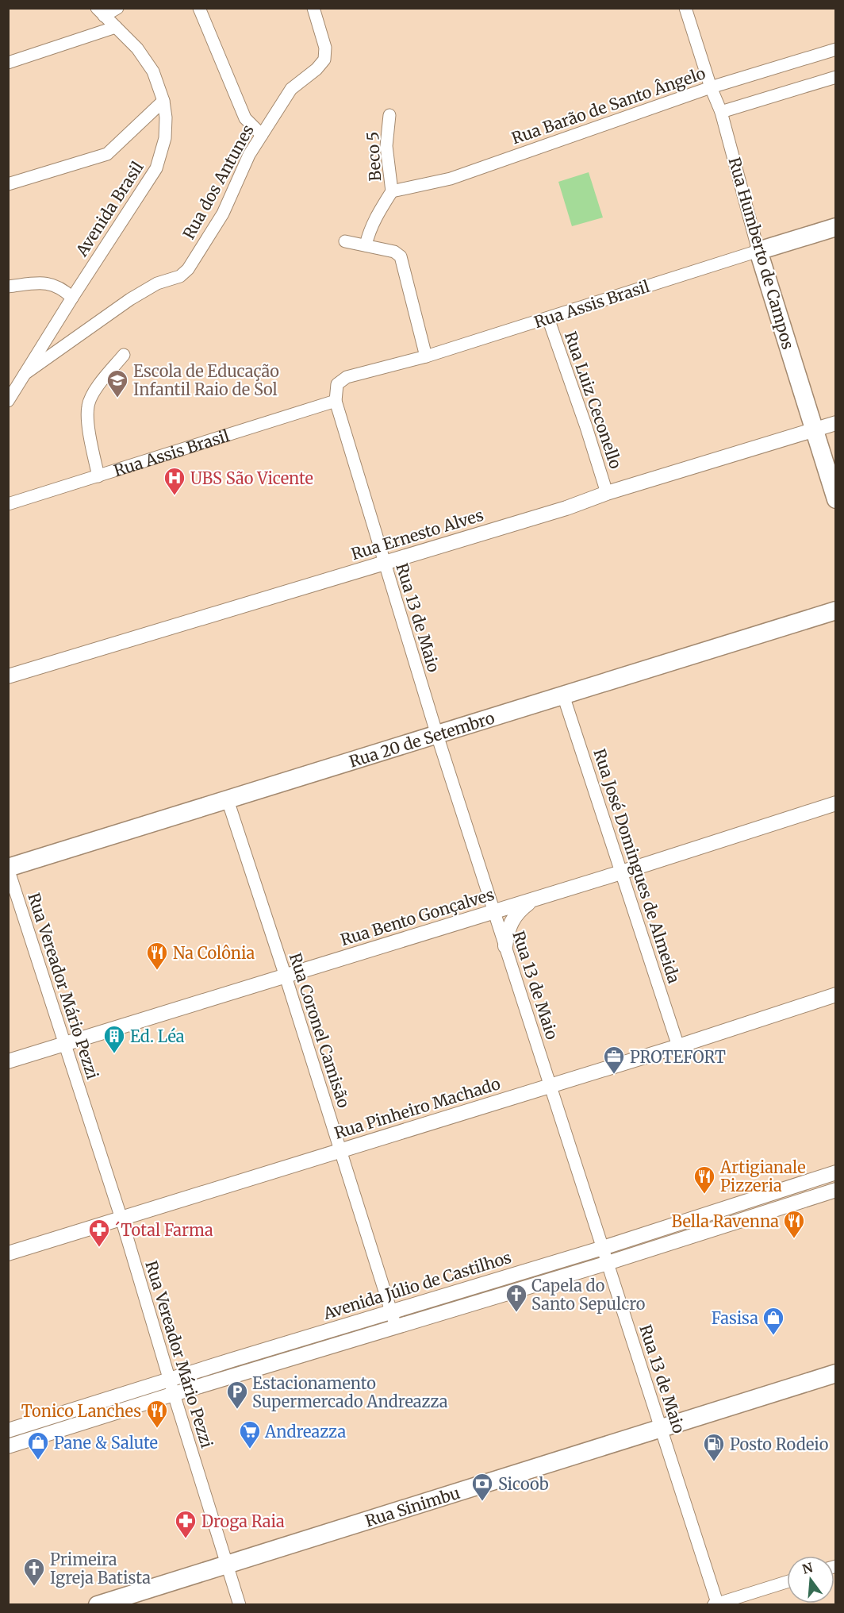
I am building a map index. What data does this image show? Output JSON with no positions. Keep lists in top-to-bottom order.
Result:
{
  "streets": {
    "main road": [
      "Rua Humberto de Campos",
      "Rua Assis Brasil",
      "Rua 20 de Setembro",
      "Rua Sinimbu"
    ],
    "street": [
      "Rua Barão de Santo Ângelo",
      "Beco 5",
      "Rua dos Antunes",
      "Avenida Brasil",
      "Rua Luiz Ceconello",
      "Rua Ernesto Alves",
      "Rua 13 de Maio",
      "Rua José Domingues de Almeida",
      "Rua Bento Gonçalves",
      "Rua Vereador Mário Pezzi",
      "Rua Coronel Camisão",
      "Rua Pinheiro Machado",
      "Avenida Júlio de Castilhos"
    ]
  },
  "crossings": [
    ["Rua Barão de Santo Ângelo", "Beco 5"],
    ["Rua Barão de Santo Ângelo", "Rua Humberto de Campos"],
    ["Rua dos Antunes", "Avenida Brasil"],
    ["Rua Humberto de Campos", "Rua Assis Brasil"],
    ["Rua Humberto de Campos", "Rua Ernesto Alves"],
    ["Rua Assis Brasil", "Rua Luiz Ceconello"],
    ["Rua Assis Brasil", "Rua 13 de Maio"],
    ["Rua Luiz Ceconello", "Rua Ernesto Alves"],
    ["Rua Ernesto Alves", "Rua 13 de Maio"],
    ["Rua 13 de Maio", "Rua 20 de Setembro"],
    ["Rua 13 de Maio", "Rua Bento Gonçalves"],
    ["Rua 13 de Maio", "Rua Pinheiro Machado"],
    ["Rua 13 de Maio", "Avenida Júlio de Castilhos"],
    ["Rua 13 de Maio", "Rua Sinimbu"],
    ["Rua 20 de Setembro", "Rua José Domingues de Almeida"],
    ["Rua 20 de Setembro", "Rua Vereador Mário Pezzi"],
    ["Rua 20 de Setembro", "Rua Coronel Camisão"],
    ["Rua José Domingues de Almeida", "Rua Bento Gonçalves"],
    ["Rua José Domingues de Almeida", "Rua Pinheiro Machado"],
    ["Rua Bento Gonçalves", "Rua Vereador Mário Pezzi"],
    ["Rua Bento Gonçalves", "Rua Coronel Camisão"],
    ["Rua Vereador Mário Pezzi", "Rua Pinheiro Machado"],
    ["Rua Vereador Mário Pezzi", "Avenida Júlio de Castilhos"],
    ["Rua Vereador Mário Pezzi", "Rua Sinimbu"],
    ["Rua Coronel Camisão", "Rua Pinheiro Machado"],
    ["Rua Coronel Camisão", "Avenida Júlio de Castilhos"]
  ],
  "places": {
    "school or university": ["Escola de Educação Infantil Raio de Sol"],
    "hospital": ["UBS São Vicente"],
    "restaurant": [
      "Na Colônia",
      "Artigianale Pizzeria",
      "Bella Ravenna",
      "Tonico Lanches"
    ],
    "building": ["Ed. Léa"],
    "office": ["PROTEFORT"],
    "pharmacy": ["´Total Farma", "Droga Raia"],
    "church": ["Capela do Santo Sepulcro", "Primeira Igreja Batista"],
    "shop": ["Fasisa", "Pane & Salute"],
    "parking": ["Estacionamento Supermercado Andreazza"],
    "supermarket": ["Andreazza"],
    "fuel station": ["Posto Rodeio"],
    "bank": ["Sicoob"]
  },
  "north": "top"
}
